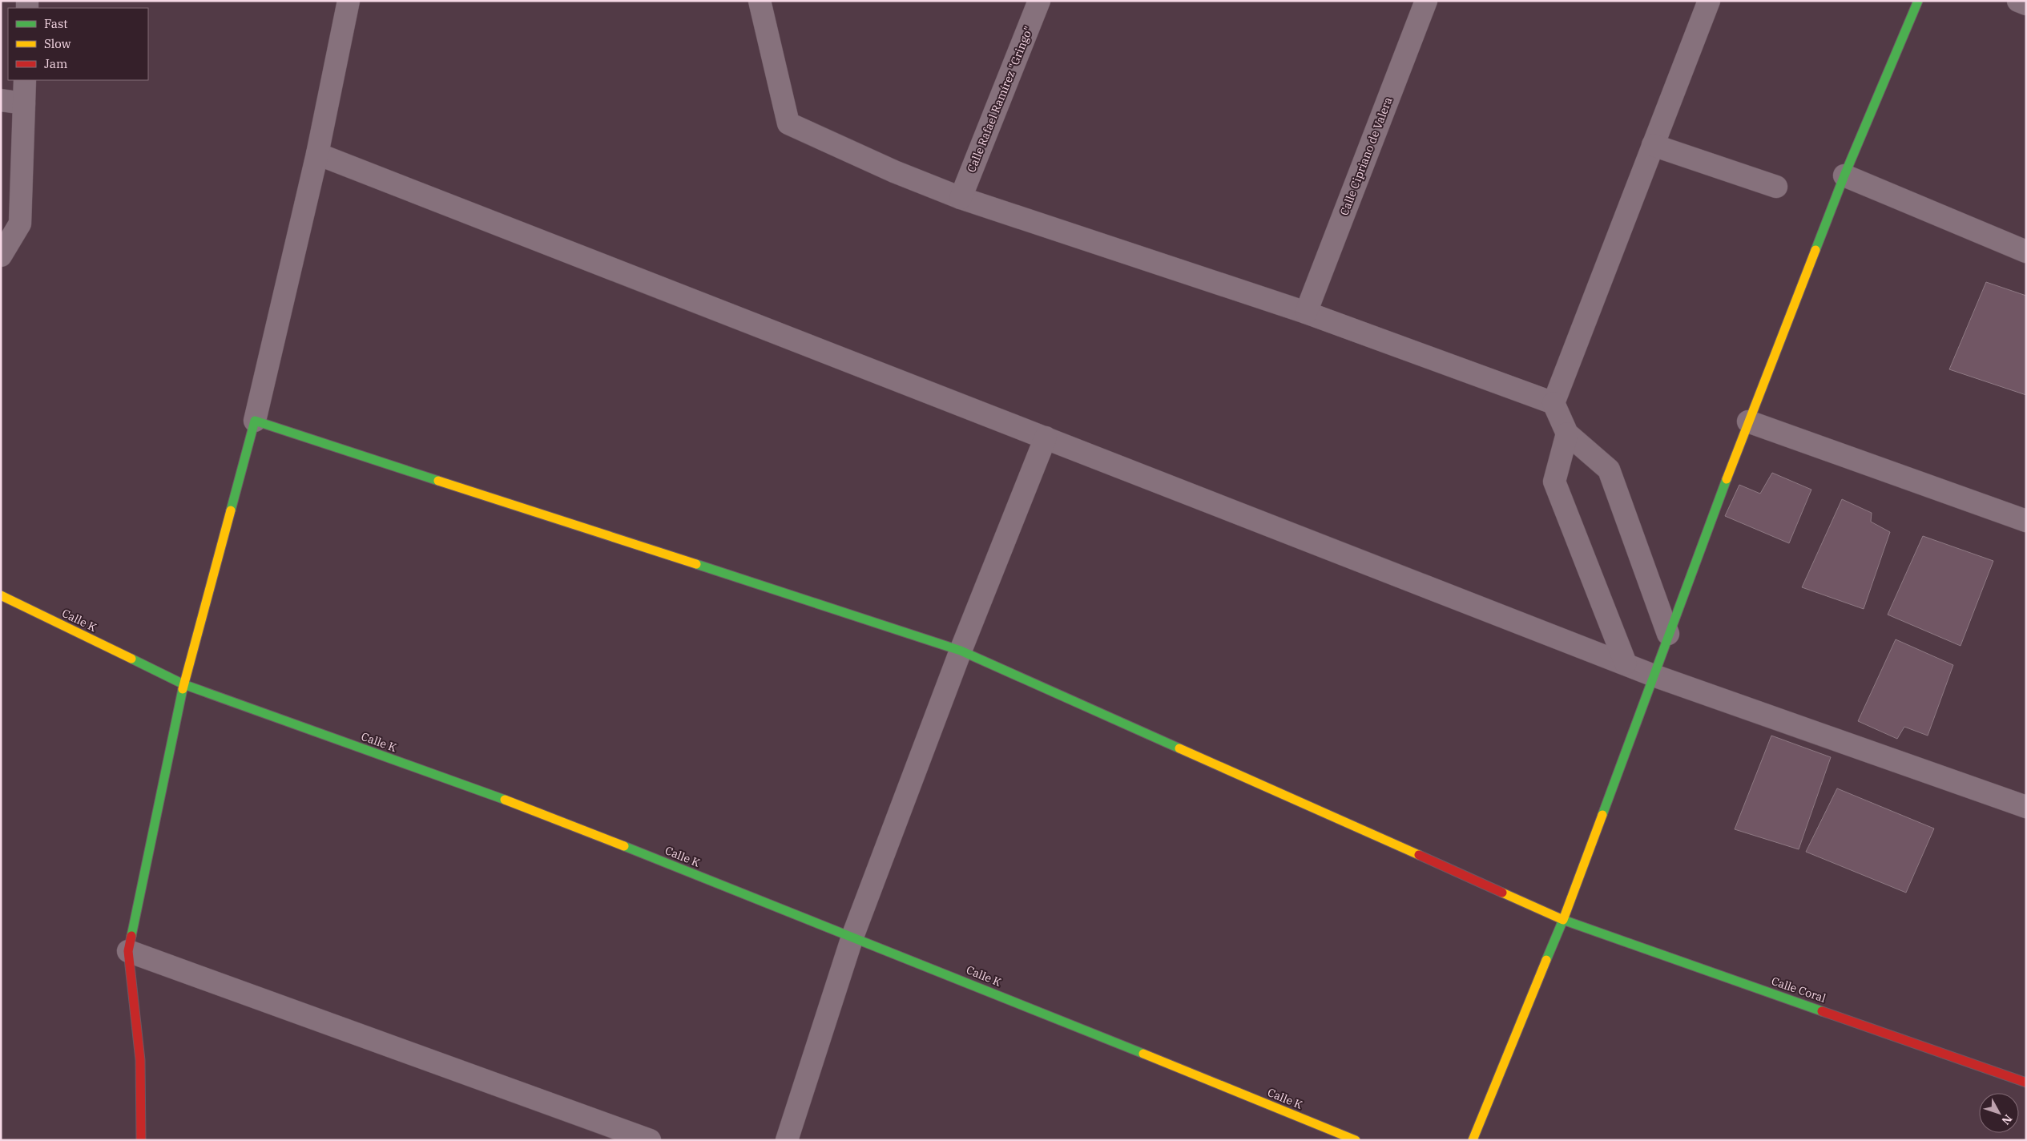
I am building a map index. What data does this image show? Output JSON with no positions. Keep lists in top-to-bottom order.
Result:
{
  "streets": {
    "street": [
      "Calle Rafael Ramírez \"Gringo\"",
      "Calle Cipriano de Valera",
      "Calle K",
      "Calle Coral"
    ]
  },
  "legend": ["Fast", "Slow", "Jam"],
  "north": "bottom right"
}
